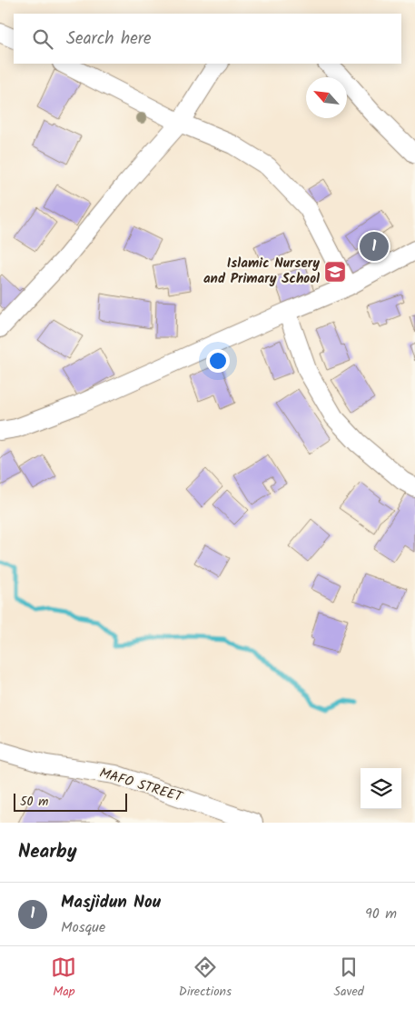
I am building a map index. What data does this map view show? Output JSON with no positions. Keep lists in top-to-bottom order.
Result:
{
  "streets": {
    "street": ["MAFO STREET"]
  },
  "places": {
    "school or university": ["Islamic Nursery and Primary School"]
  },
  "scale_bar": "50 m",
  "north": "top left",
  "page": {
    "search": "Search here",
    "pins": "1",
    "scale": "50 m",
    "heading": "Nearby",
    "list": [
      {
        "mark": "1",
        "name": "Masjidun Nou",
        "note": "Mosque",
        "value": "90 m"
      }
    ],
    "nav": ["Map", "Directions", "Saved"]
  }
}
